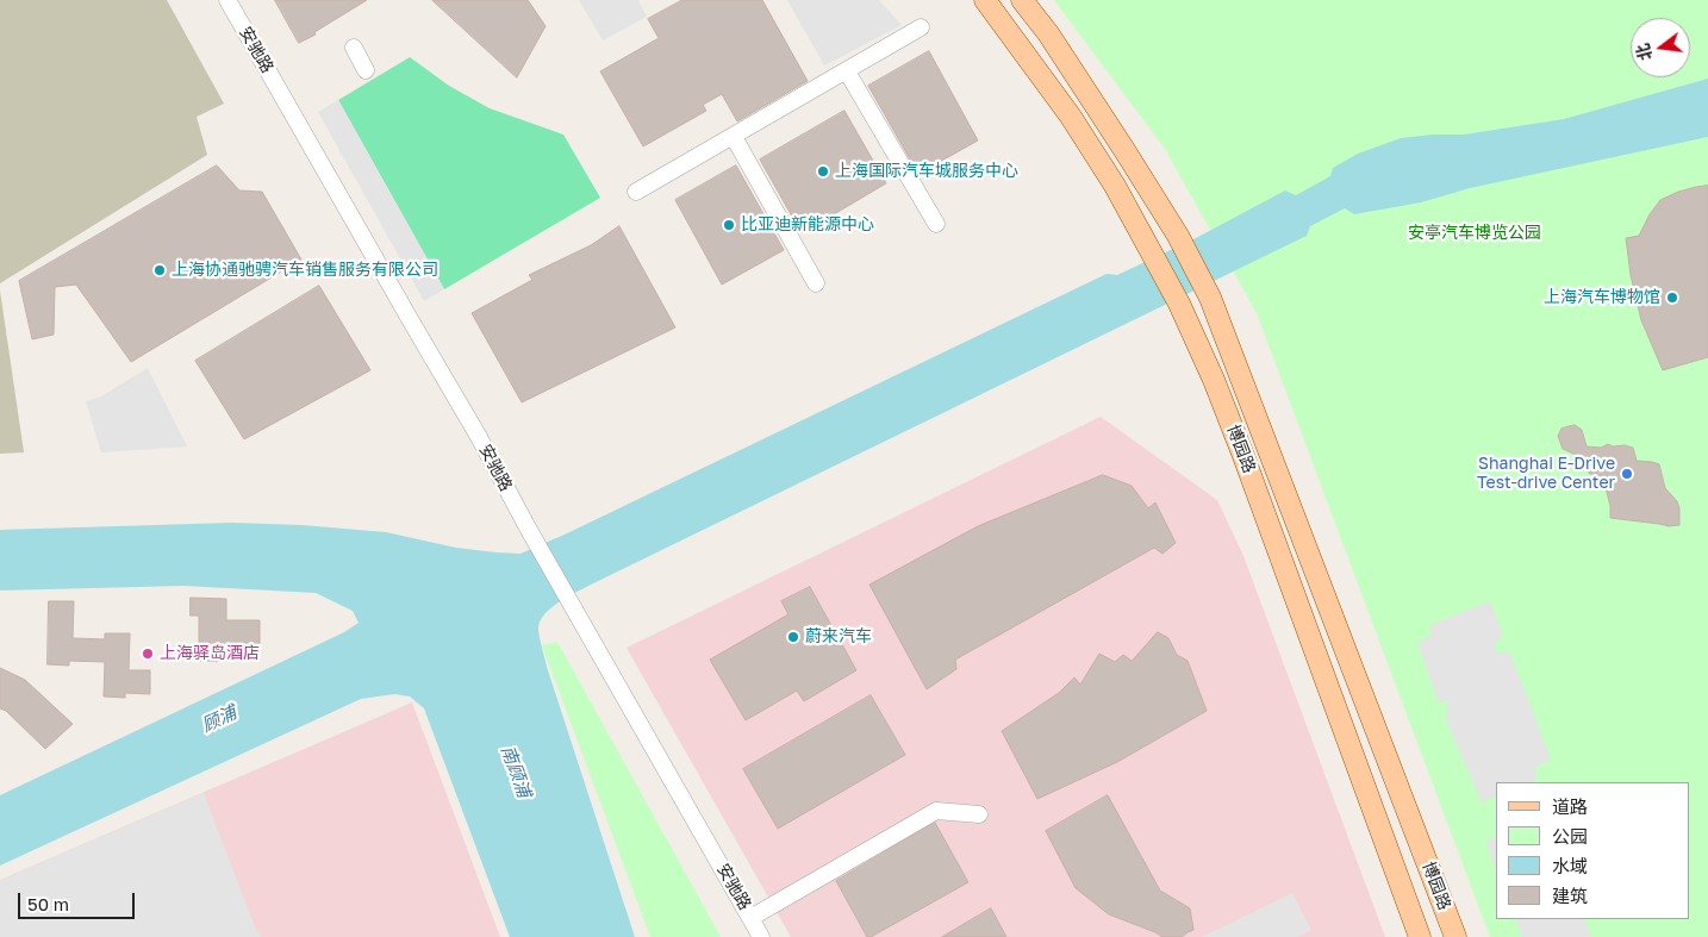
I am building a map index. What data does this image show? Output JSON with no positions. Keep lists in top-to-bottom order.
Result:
{
  "streets": {
    "main road": ["博园路"],
    "street": ["安驰路"]
  },
  "water": ["顾浦", "南顾浦"],
  "parks": ["安亭汽车博览公园"],
  "places": [
    "上海国际汽车城服务中心",
    "比亚迪新能源中心",
    "上海协通驰骋汽车销售服务有限公司",
    "上海汽车博物馆",
    "Shanghai E-Drive Test-drive Center",
    "蔚来汽车",
    "上海驿岛酒店"
  ],
  "legend": [
    "道路",
    "公园",
    "水域",
    "建筑"
  ],
  "scale_bar": "50 m",
  "north": "left"
}
